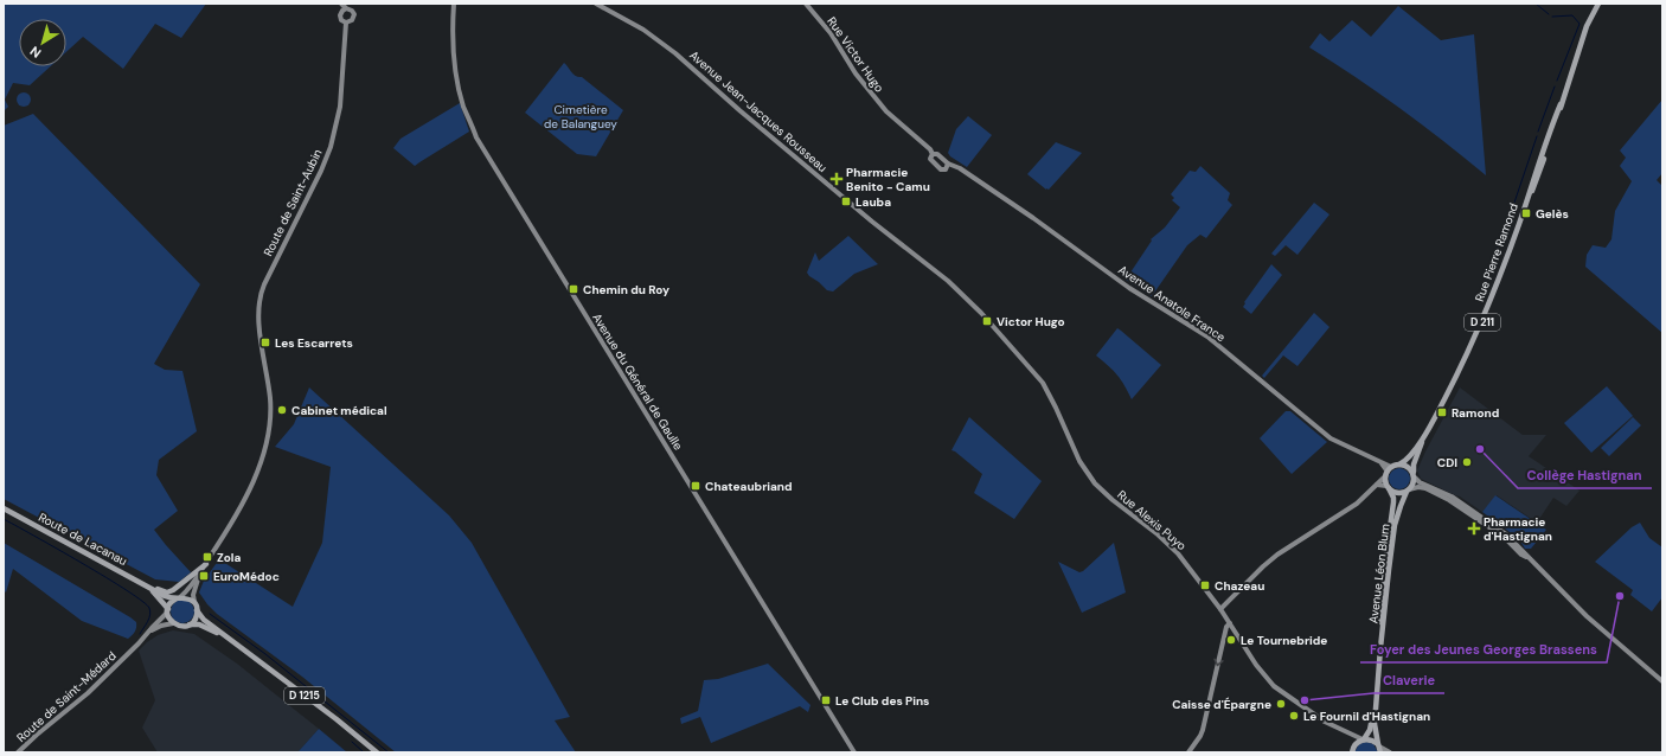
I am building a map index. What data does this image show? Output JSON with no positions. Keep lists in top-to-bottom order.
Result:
{
  "streets": {
    "main road": [
      "Rue Pierre Ramond",
      "D 211",
      "Route de Lacanau",
      "Avenue Léon Blum",
      "D 1215"
    ],
    "street": [
      "Rue Victor Hugo",
      "Avenue Jean-Jacques Rousseau",
      "Route de Saint-Aubin",
      "Avenue Anatole France",
      "Avenue du Général de Gaulle",
      "Rue Alexis Puyo",
      "Route de Saint-Médard"
    ]
  },
  "crossings": [
    ["Avenue Jean-Jacques Rousseau", "Rue Alexis Puyo"],
    ["Rue Pierre Ramond", "Avenue Anatole France"],
    ["Rue Pierre Ramond", "Avenue Léon Blum"],
    ["Avenue Anatole France", "Avenue Léon Blum"],
    ["Rue Alexis Puyo", "Avenue Léon Blum"],
    ["Route de Lacanau", "D 1215"],
    ["Route de Lacanau", "Route de Saint-Médard"],
    ["D 1215", "Route de Saint-Médard"]
  ],
  "parks": ["Cimetière de Balanguey"],
  "places": {
    "health": ["Pharmacie Benito - Camu", "Pharmacie d'Hastignan"],
    "transit": [
      "Lauba",
      "Gelès",
      "Chemin du Roy",
      "Victor Hugo",
      "Les Escarrets",
      "Ramond",
      "Chateaubriand",
      "Zola",
      "EuroMédoc",
      "Chazeau",
      "Le Club des Pins"
    ],
    "other": [
      "Cabinet médical",
      "Collège Hastignan",
      "CDI",
      "Foyer des Jeunes Georges Brassens",
      "Le Tournebride",
      "Claverie",
      "Caisse d'Épargne",
      "Le Fournil d'Hastignan"
    ]
  },
  "north": "bottom left"
}
